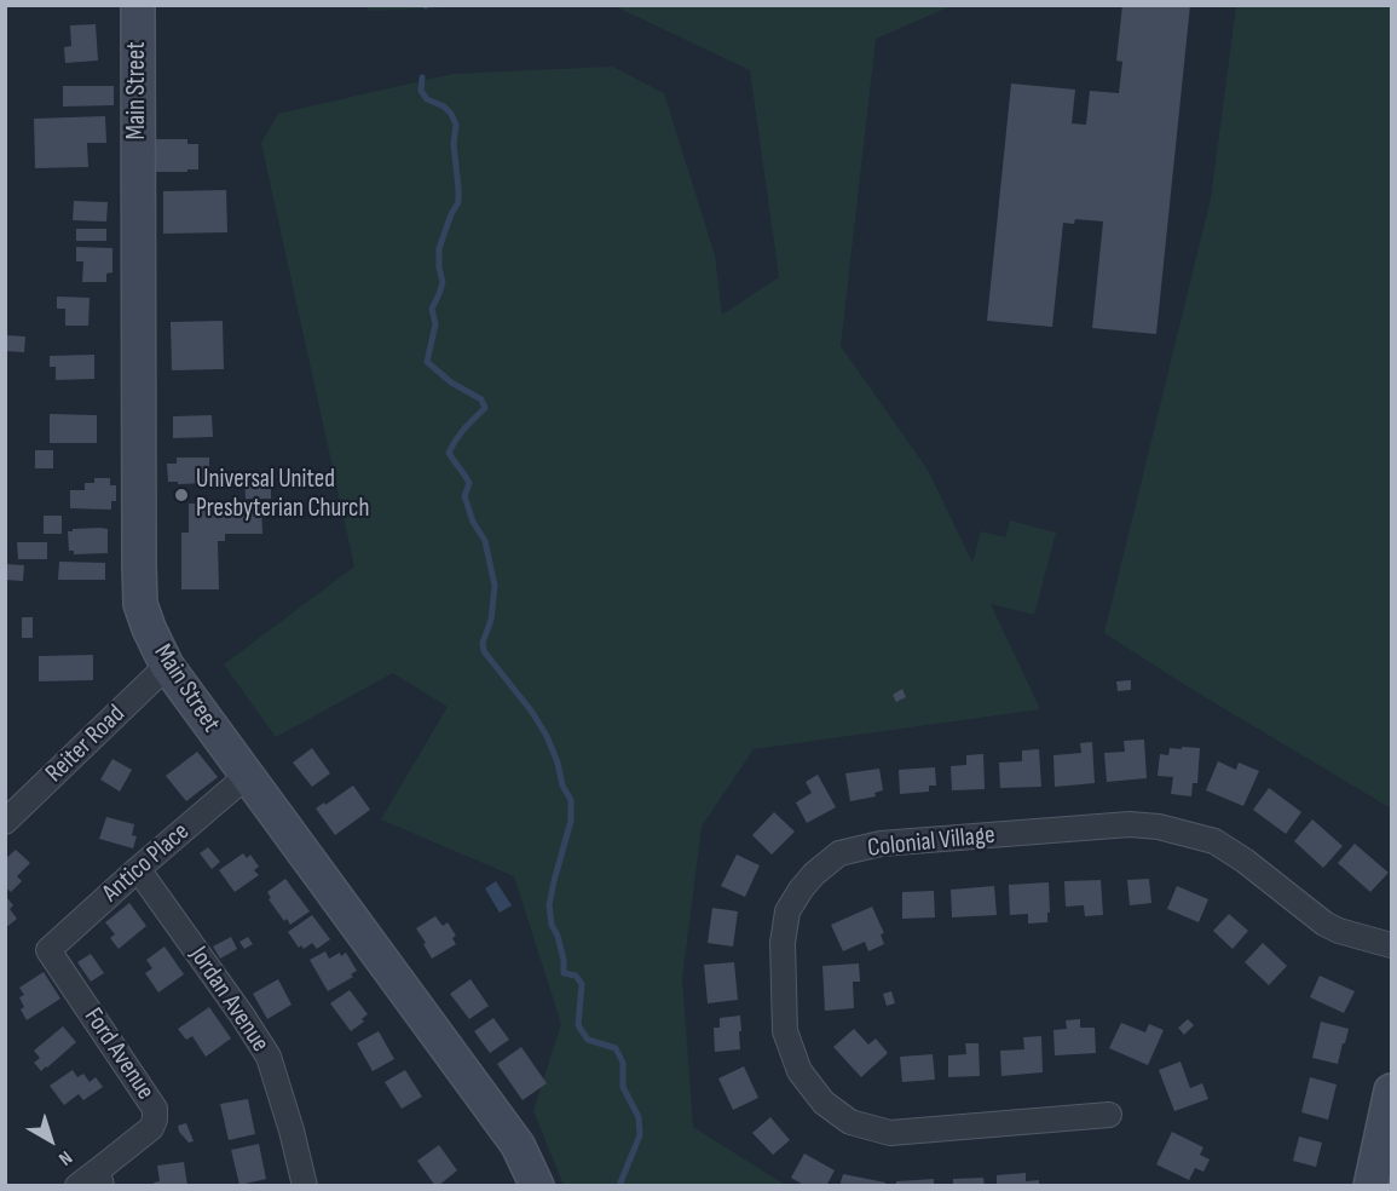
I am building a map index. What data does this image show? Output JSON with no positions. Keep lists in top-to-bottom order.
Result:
{
  "streets": {
    "street": [
      "Main Street",
      "Reiter Road",
      "Colonial Village",
      "Antico Place",
      "Jordan Avenue",
      "Ford Avenue"
    ]
  },
  "crossings": [
    ["Main Street", "Reiter Road"],
    ["Main Street", "Antico Place"],
    ["Antico Place", "Jordan Avenue"],
    ["Antico Place", "Ford Avenue"]
  ],
  "places": ["Universal United Presbyterian Church"],
  "north": "bottom right"
}
